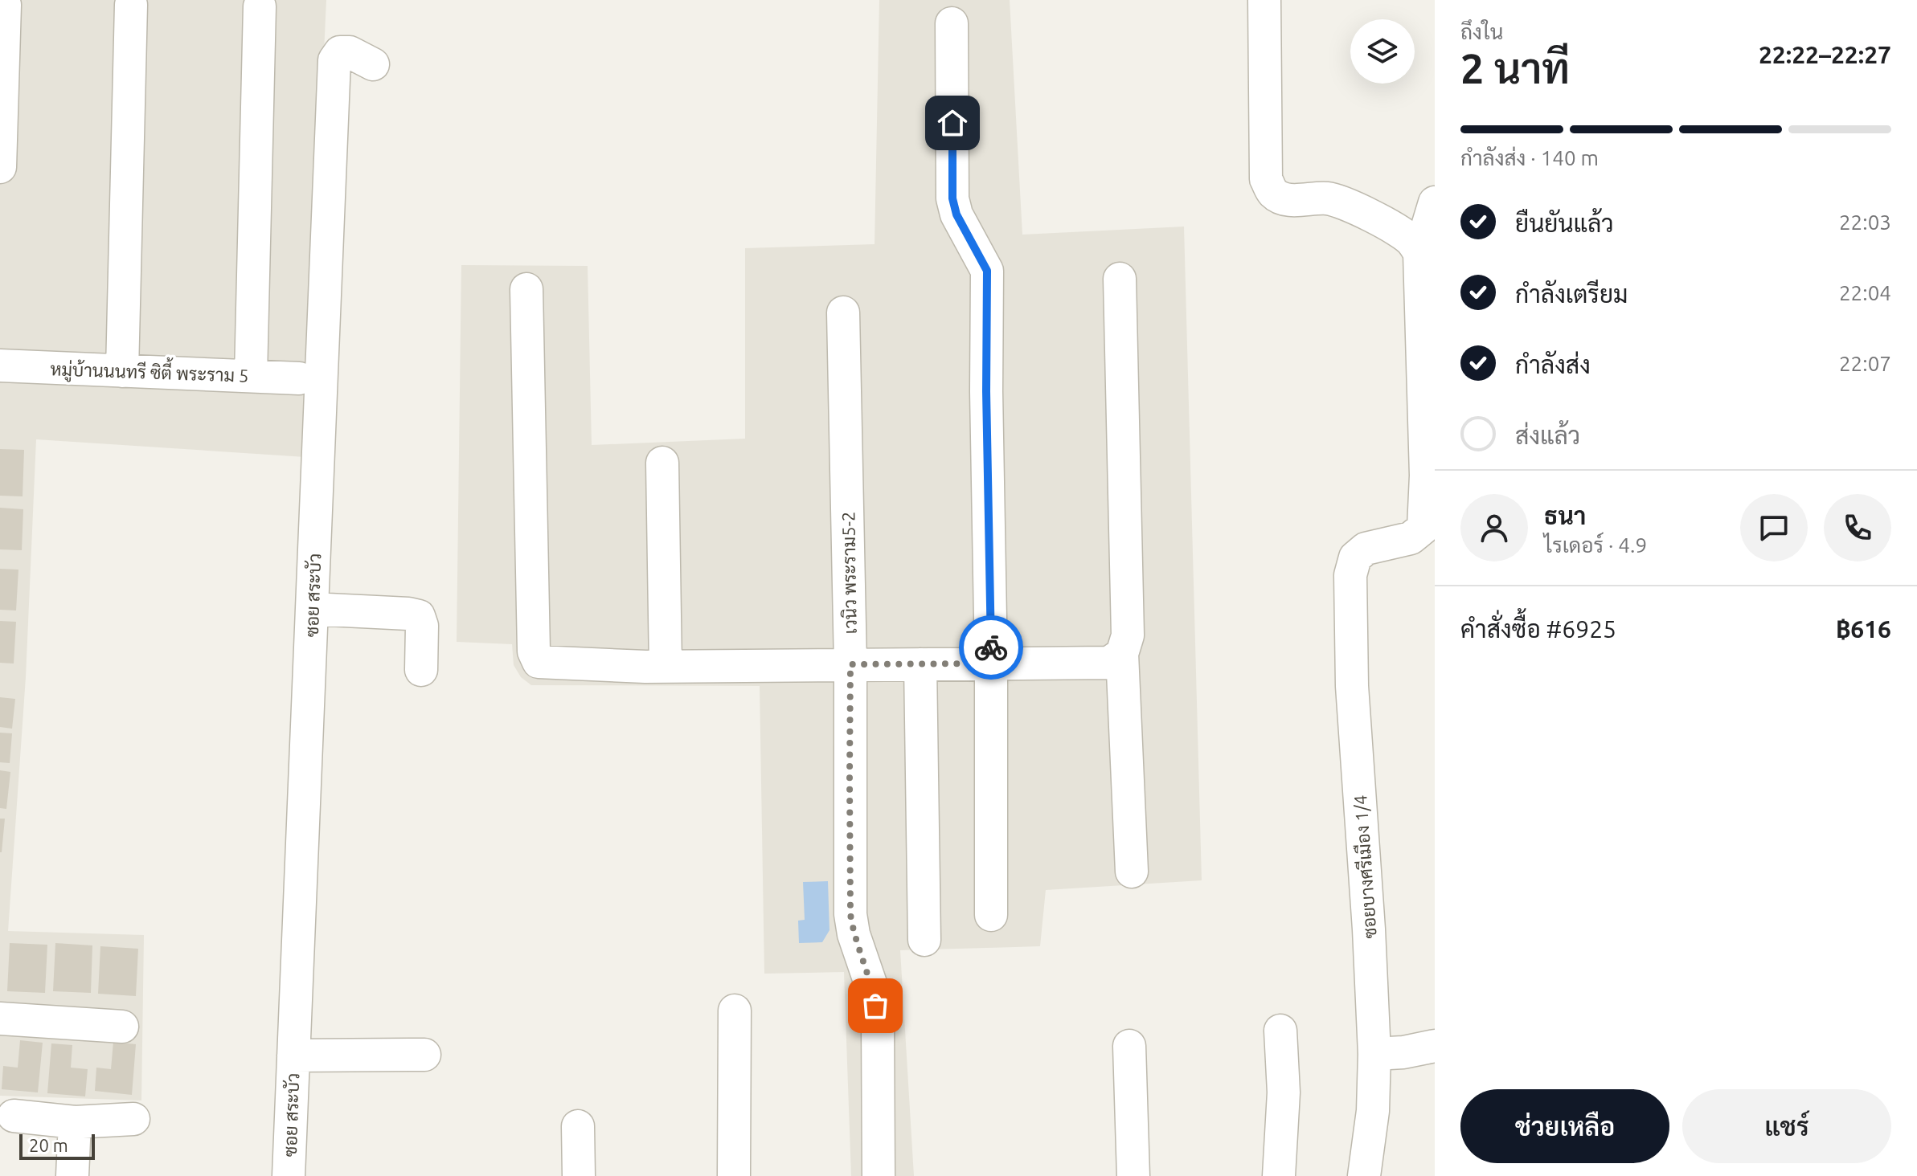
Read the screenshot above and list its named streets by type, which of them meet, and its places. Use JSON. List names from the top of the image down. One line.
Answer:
{"streets":{"street":["หมู่บ้านนนทรี ซิตี้ พระราม 5","เวนิว พระราม5-2","ซอย สระบัว","ซอยบางศรีเมือง 1/4"]},"scale_bar":"20 m","page":{"heading":["2 นาที","ถึงใน","22:22–22:27"],"panel":["ธนา","ไรเดอร์ · 4.9","คำสั่งซื้อ #6925","฿616"],"bar":"กำลังส่ง · 140 m","list":[["ยืนยันแล้ว","22:03"],["กำลังเตรียม","22:04"],["กำลังส่ง","22:07"],"ส่งแล้ว"],"buttons":["ช่วยเหลือ","แชร์"],"scale":"20 m"}}
